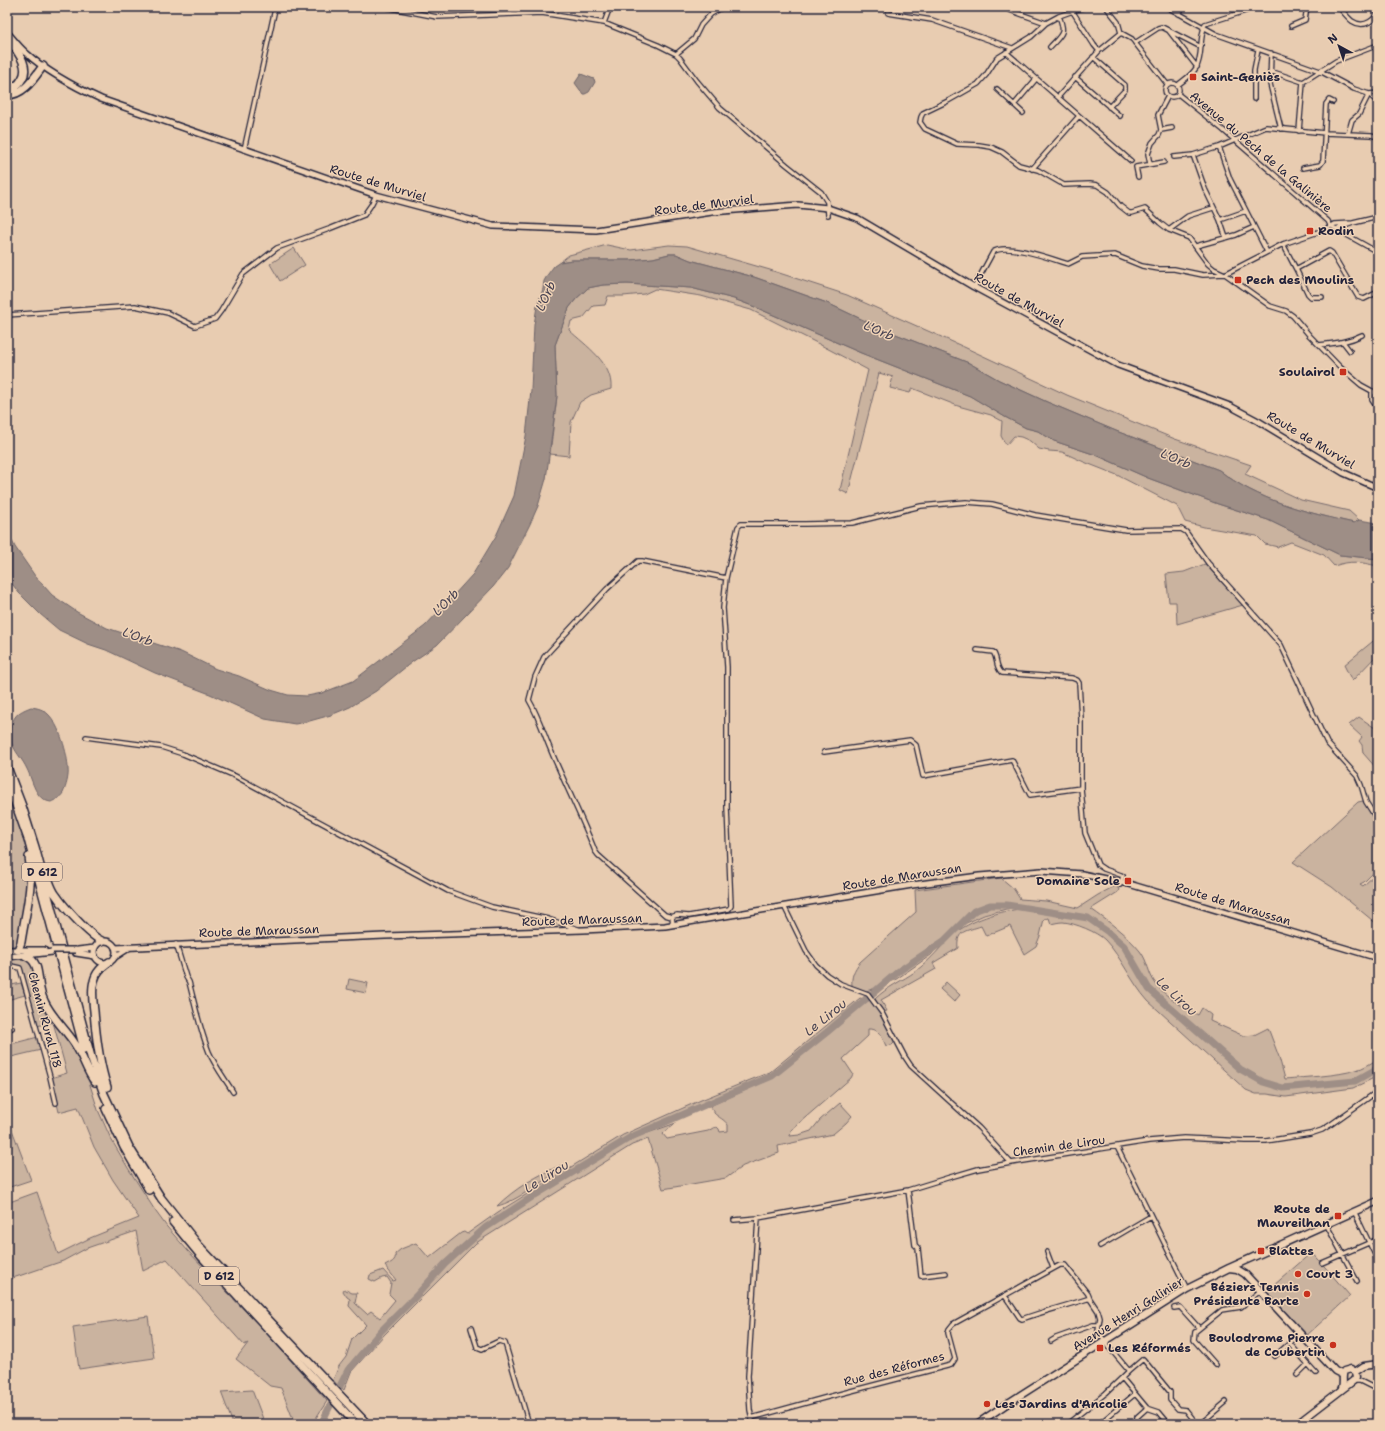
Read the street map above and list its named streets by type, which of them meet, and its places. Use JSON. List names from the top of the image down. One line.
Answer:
{"streets":{"highway":["D 612"],"main road":["Route de Murviel","Route de Maraussan","Avenue Henri Galinier"],"street":["Avenue du Pech de la Galinière","Chemin Rural 118","Chemin de Lirou","Rue des Réformes"]},"water":["L'Orb","Le Lirou"],"places":{"transit":["Saint-Geniès","Rodin","Pech des Moulins","Soulairol","Domaine Sole","Route de Maureilhan","Blattes","Les Réformés"],"other":["Court 3","Béziers Tennis Présidente Barte","Boulodrome Pierre de Coubertin","Les Jardins d'Ancolie"]},"north":"top left"}
